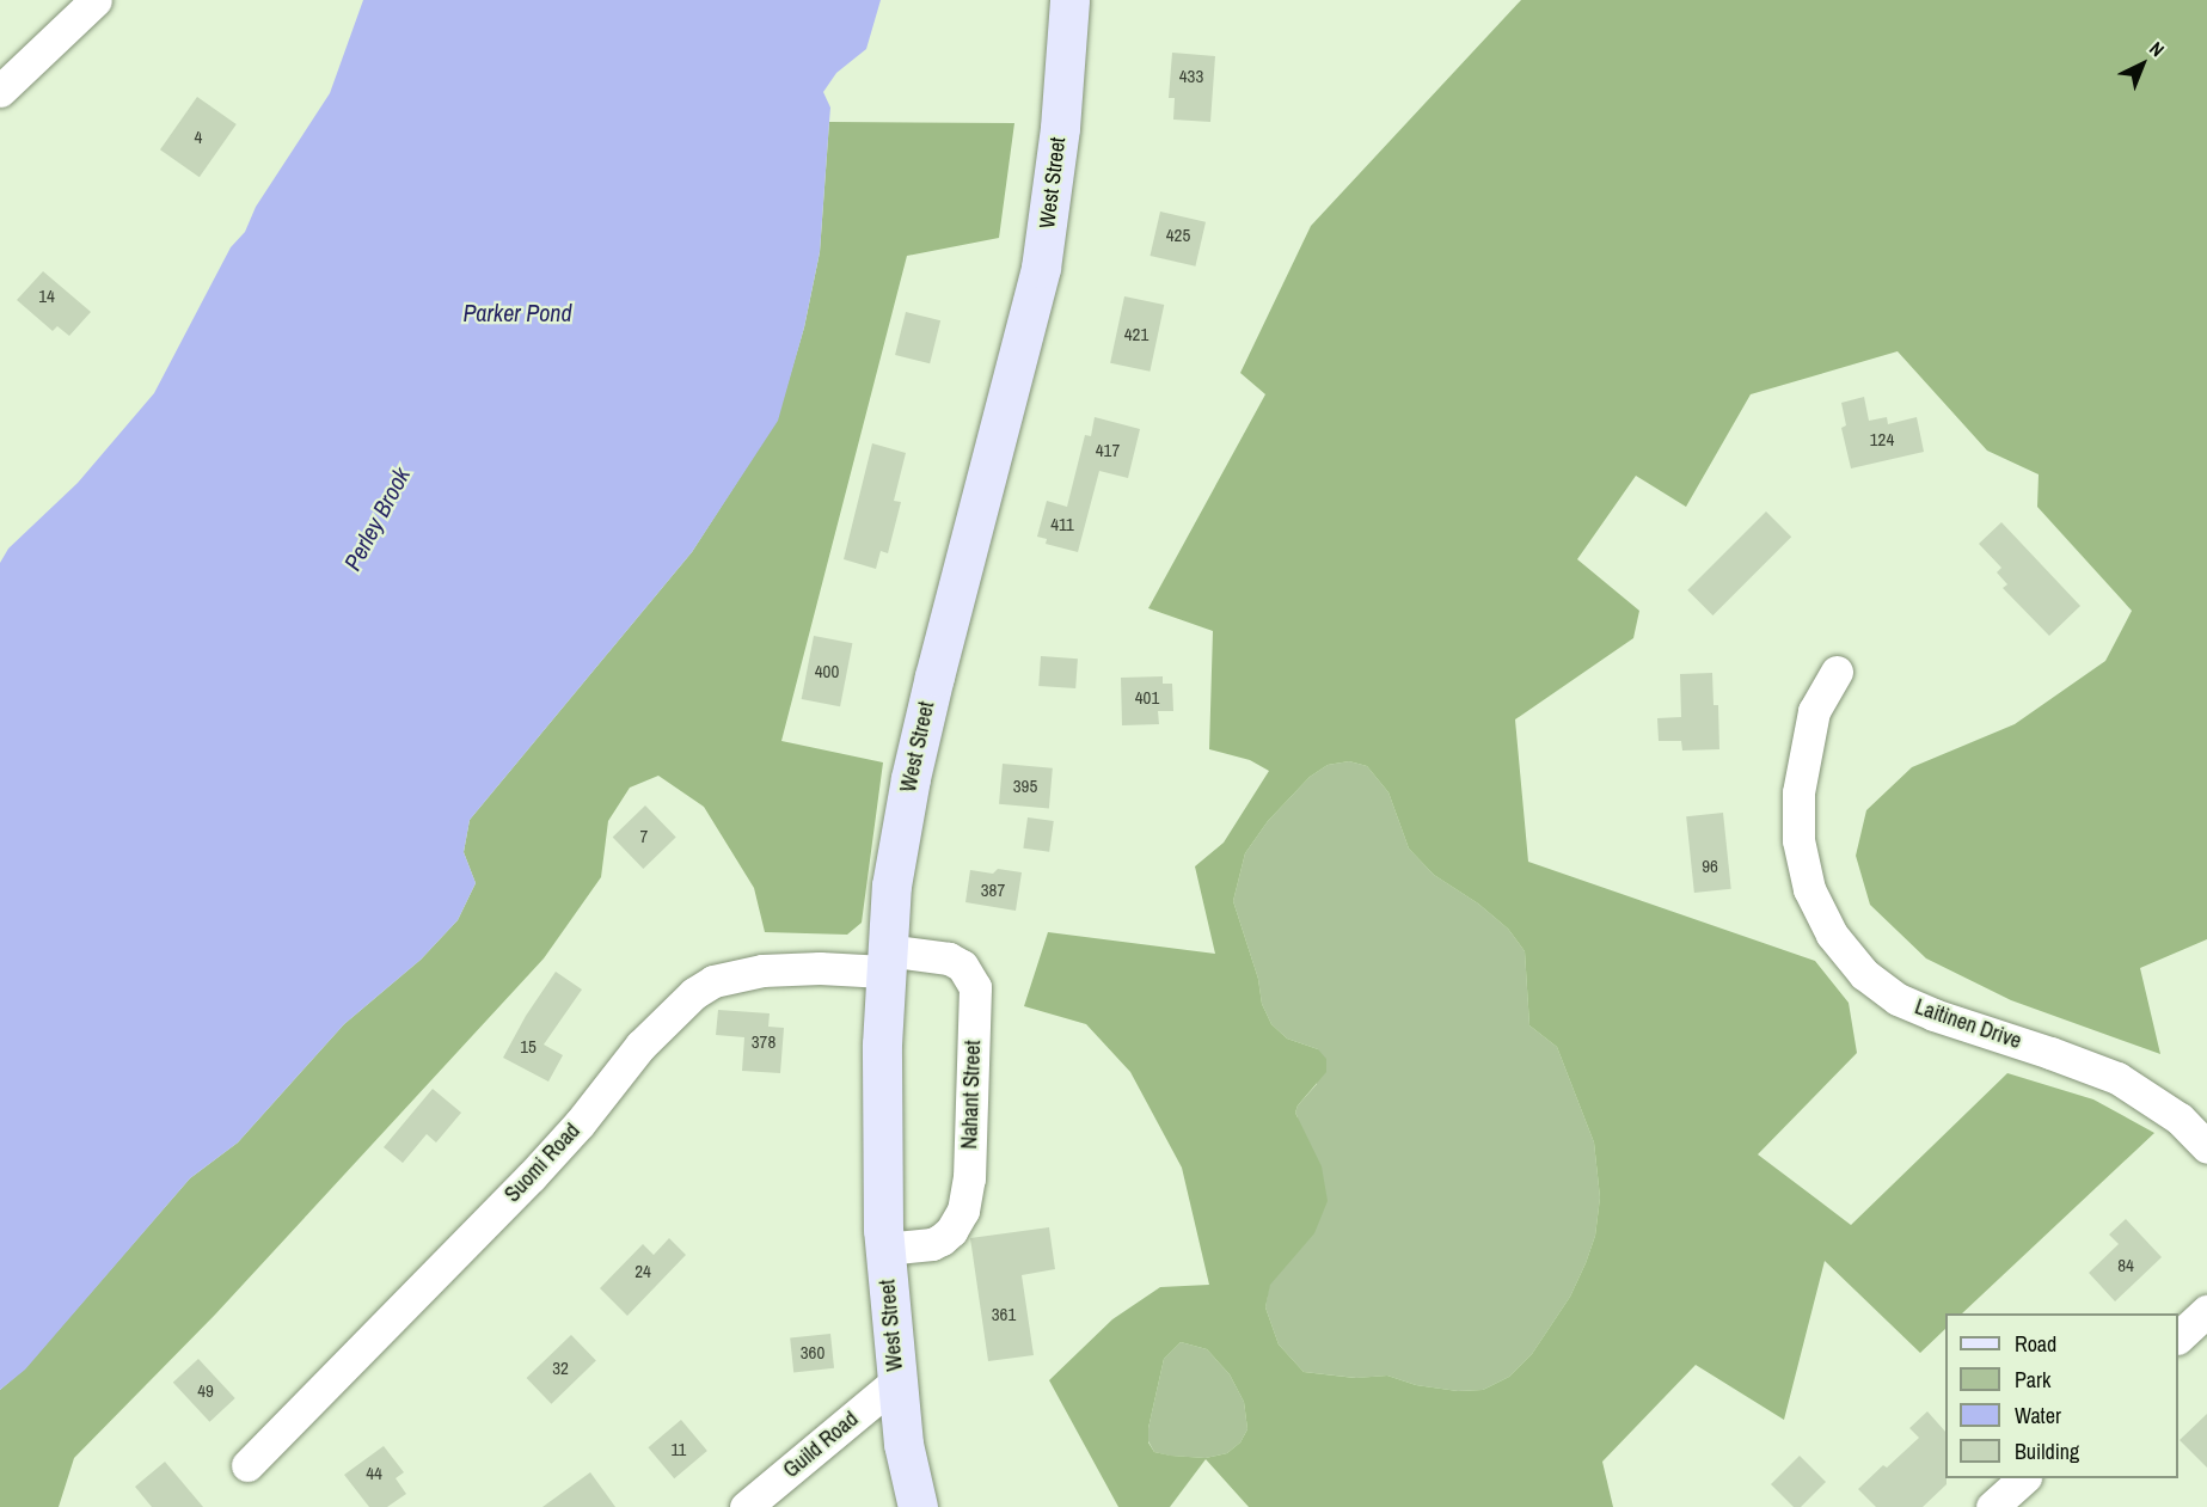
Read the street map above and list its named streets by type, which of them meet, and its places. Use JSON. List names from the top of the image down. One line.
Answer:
{"streets":{"main road":["West Street"],"street":["Laitinen Drive","Nahant Street","Suomi Road","Guild Road"]},"crossings":[["West Street","Nahant Street"],["West Street","Suomi Road"],["West Street","Guild Road"],["Nahant Street","Suomi Road"]],"water":["Parker Pond","Perley Brook"],"house_numbers":["433","4","425","14","421","124","417","411","400","401","395","7","96","387","378","15","84","24","361","360","32","49","11","44"],"legend":["Road","Park","Water","Building"],"north":"top right"}
